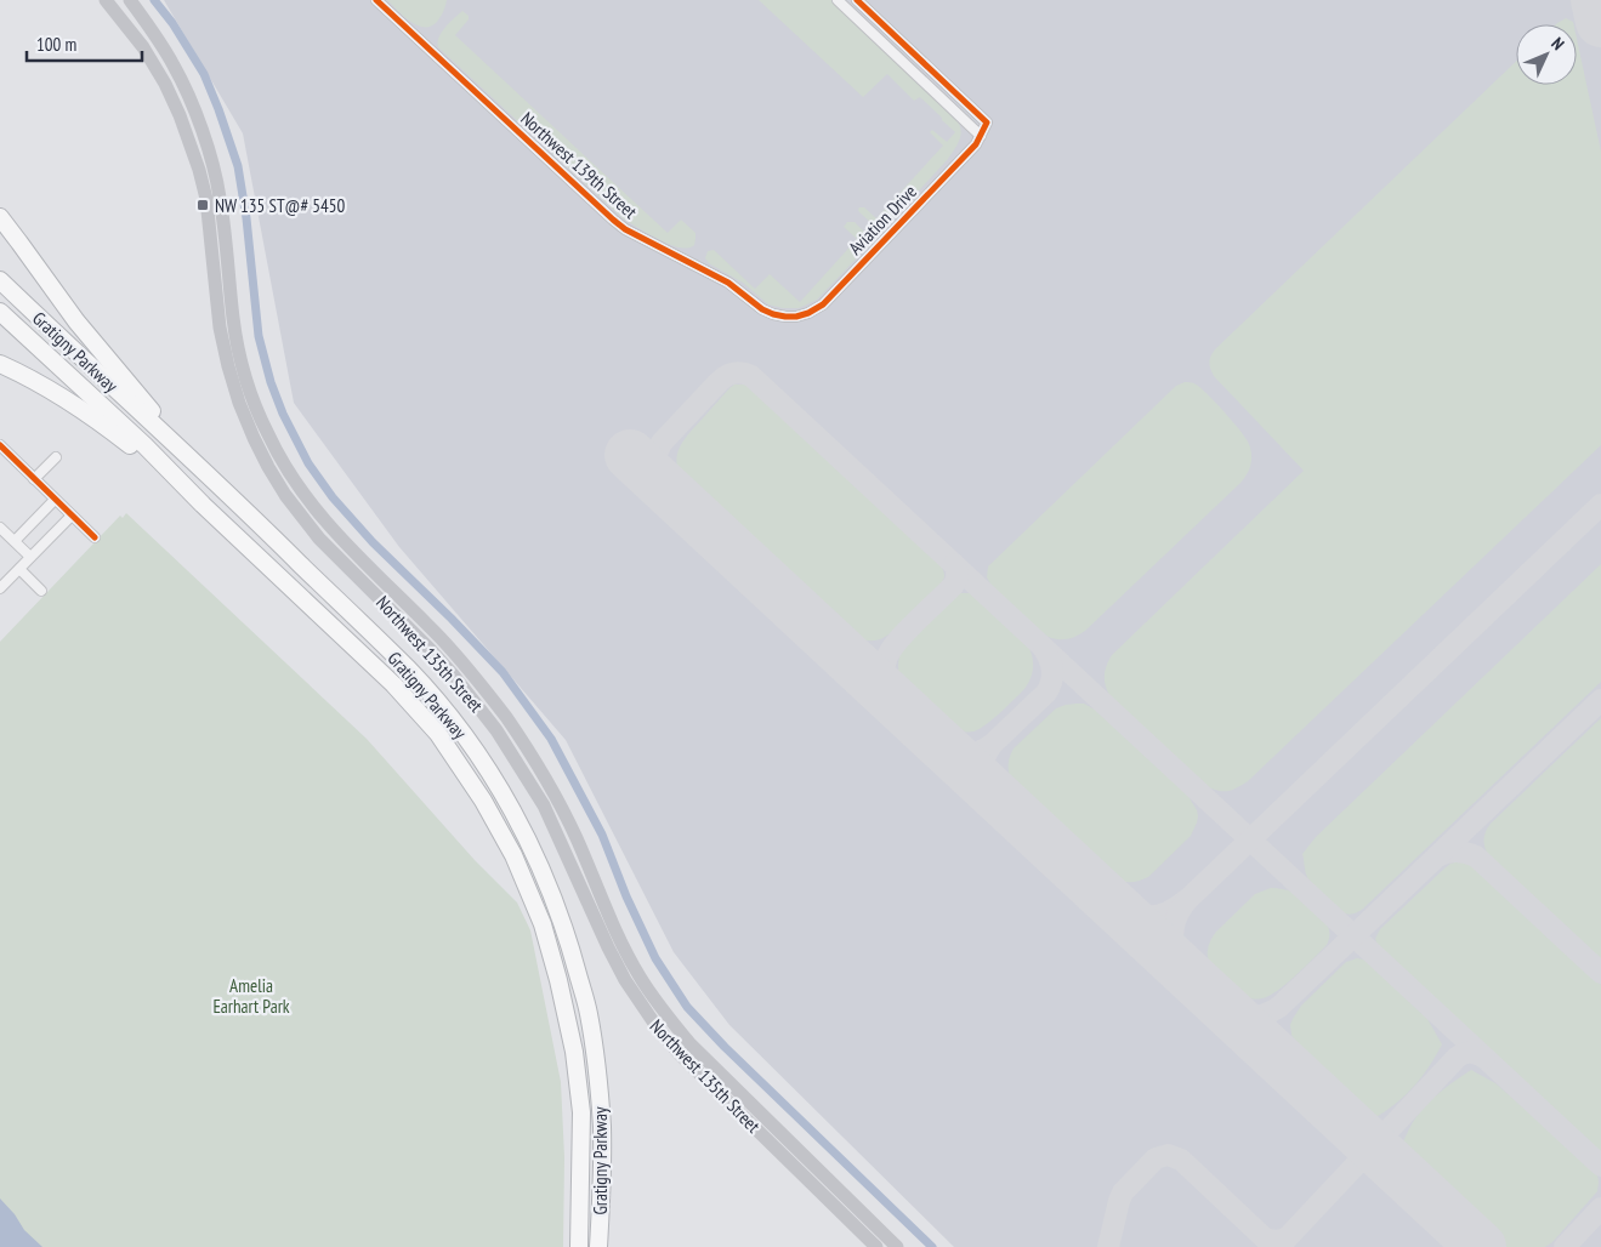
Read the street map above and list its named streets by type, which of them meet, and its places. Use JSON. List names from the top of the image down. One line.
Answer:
{"streets":{"highway":["Gratigny Parkway"],"main road":["Northwest 135th Street"],"street":["Northwest 139th Street","Aviation Drive"]},"crossings":[["Northwest 139th Street","Aviation Drive"]],"parks":["Amelia Earhart Park"],"places":{"transit":["NW 135 ST@# 5450"]},"scale_bar":"100 m","north":"top right"}
